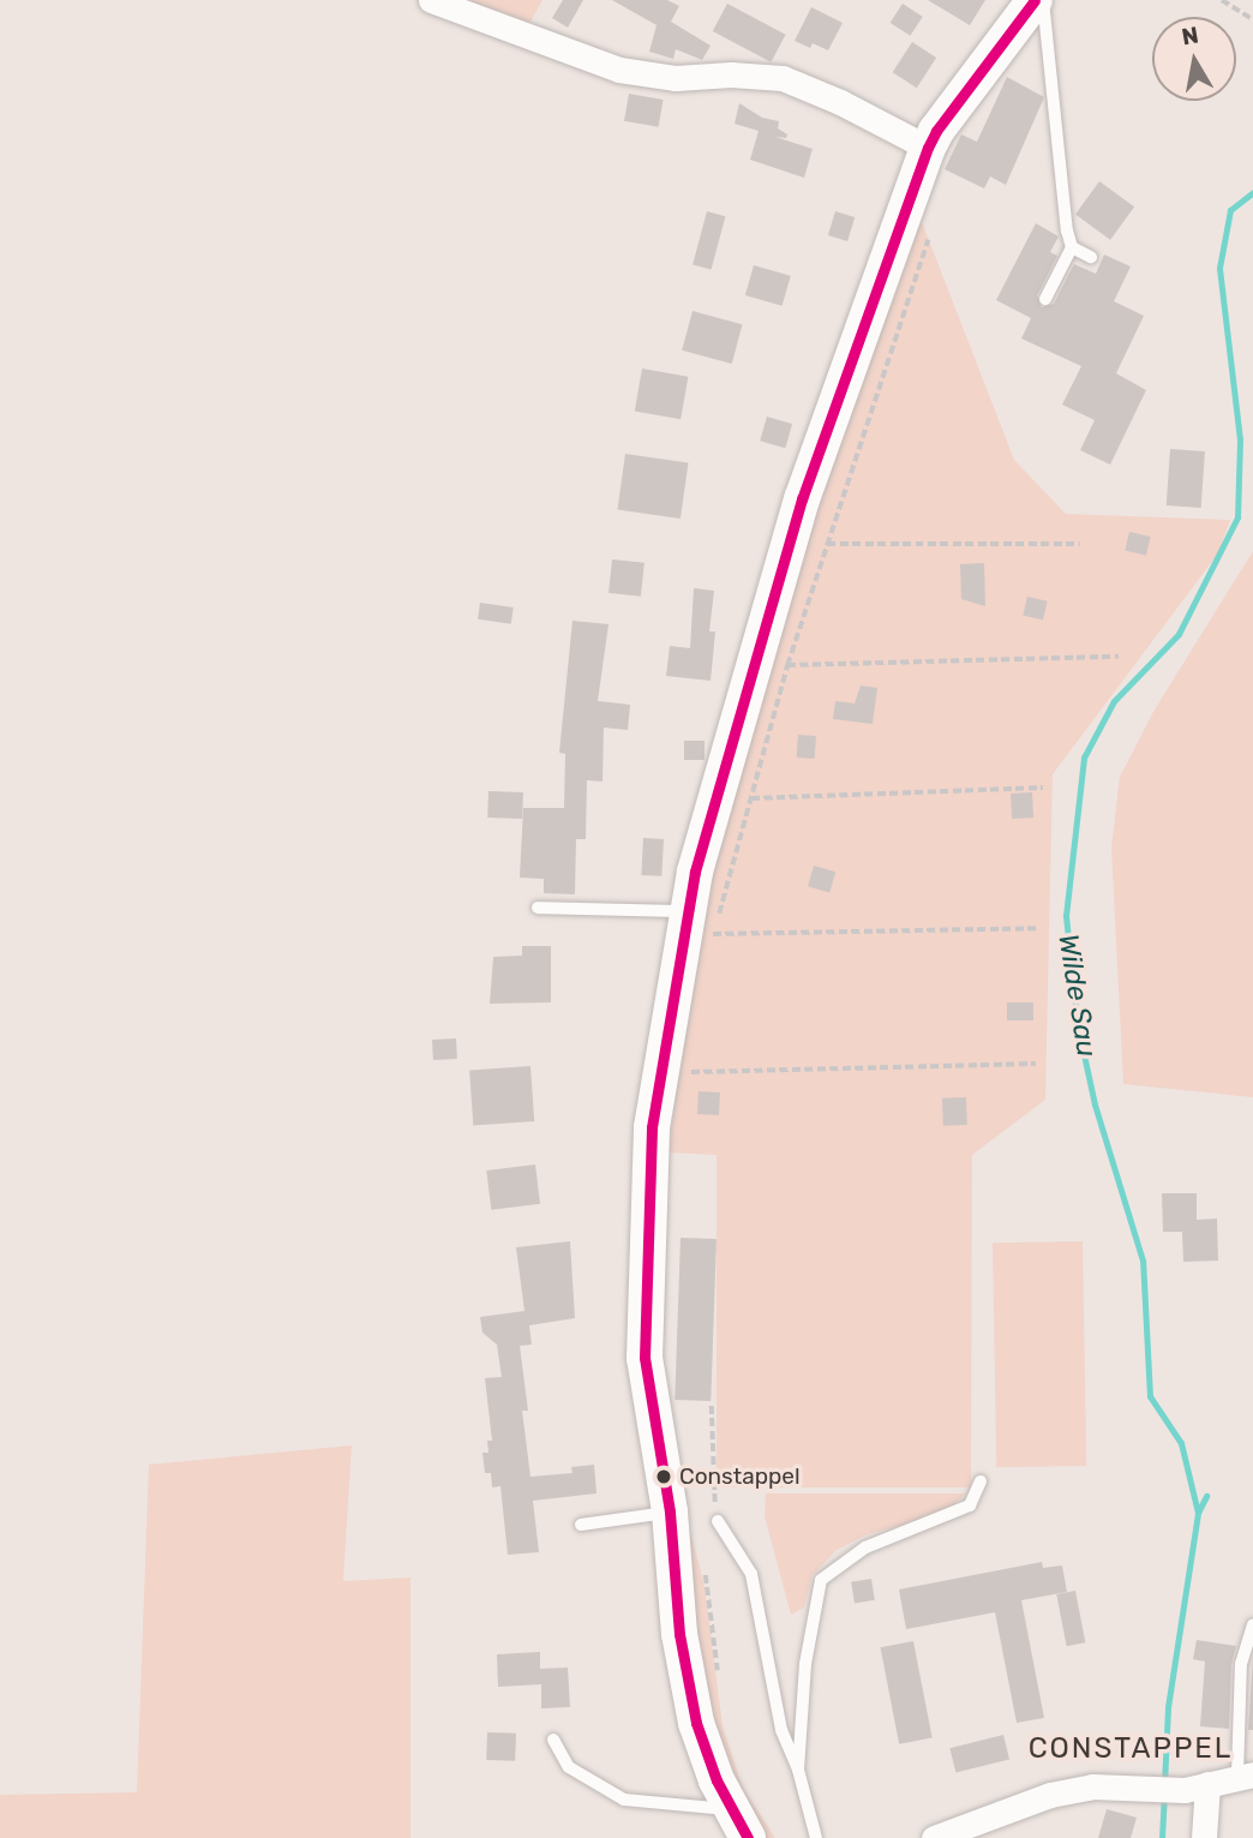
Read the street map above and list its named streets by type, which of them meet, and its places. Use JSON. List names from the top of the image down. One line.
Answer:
{"districts":["CONSTAPPEL"],"water":["Wilde Sau"],"places":["Constappel"],"north":"top"}
